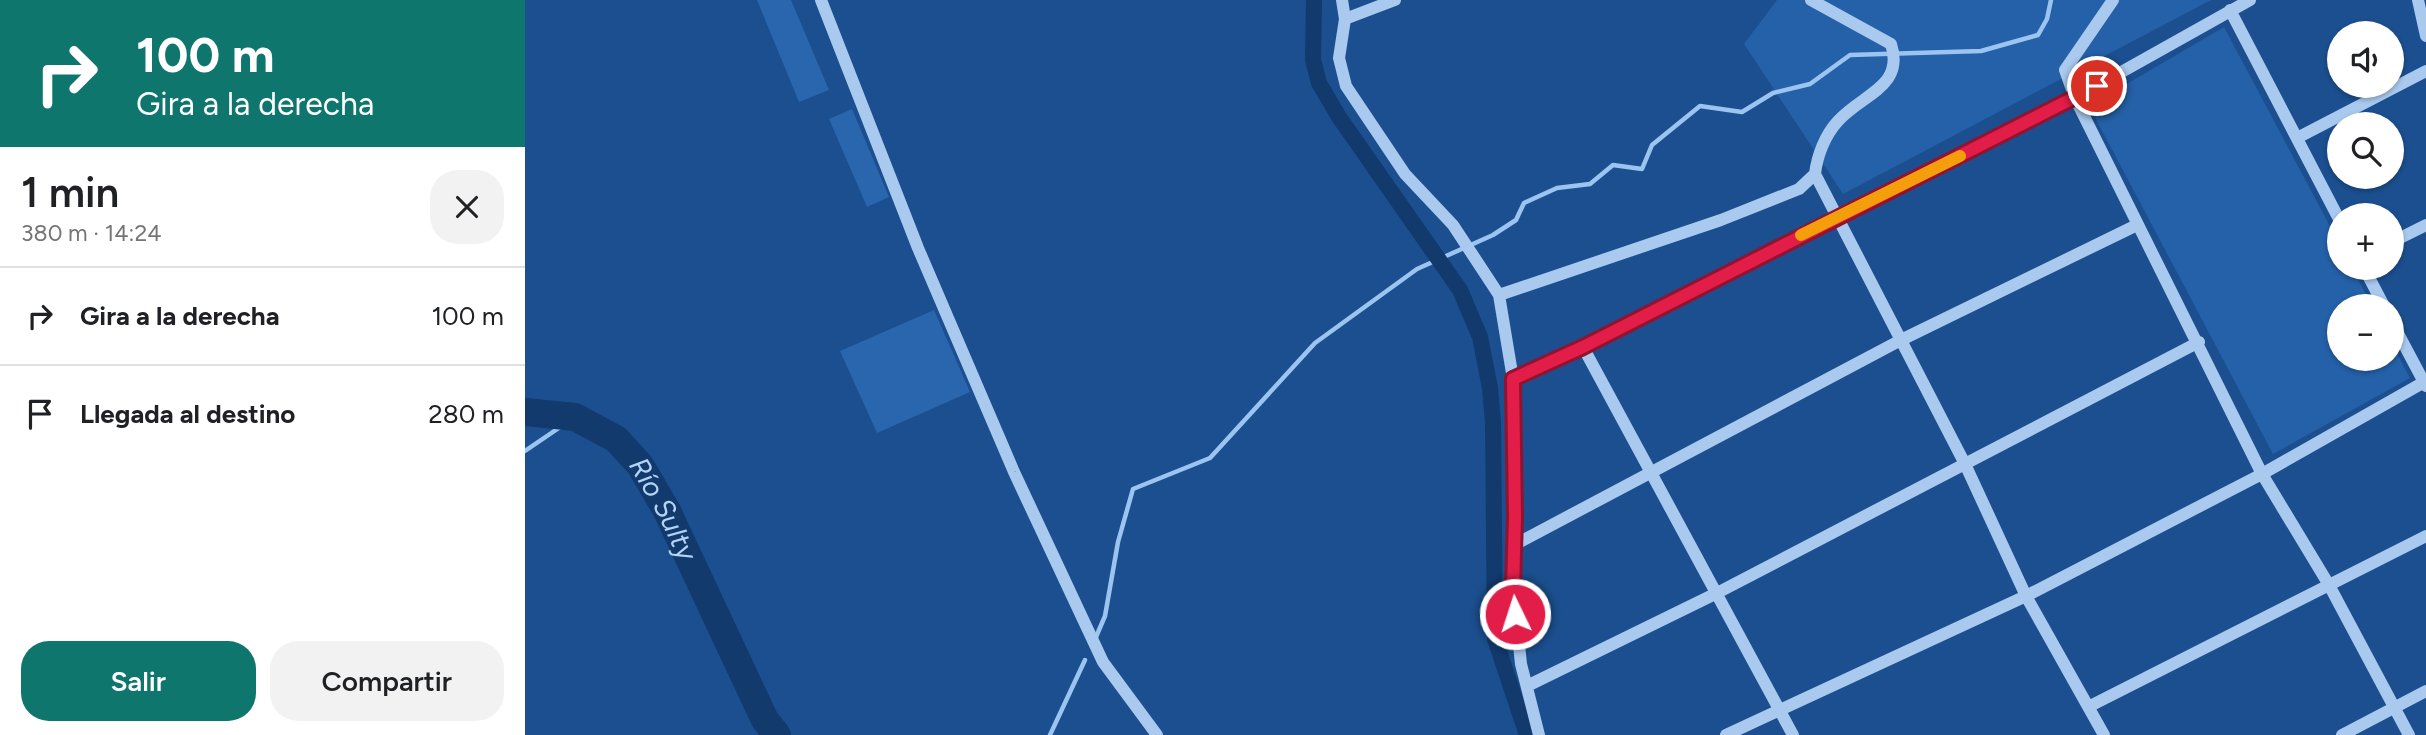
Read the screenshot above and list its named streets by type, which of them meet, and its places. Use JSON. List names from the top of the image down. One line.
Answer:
{"water":["Río Sulty"],"page":{"turn":["100 m","Gira a la derecha"],"map_buttons":["+","−"],"heading":["1 min","380 m · 14:24"],"list":[{"name":"Gira a la derecha","value":"100 m"},{"name":"Llegada al destino","value":"280 m"}],"buttons":["Salir","Compartir"]}}
